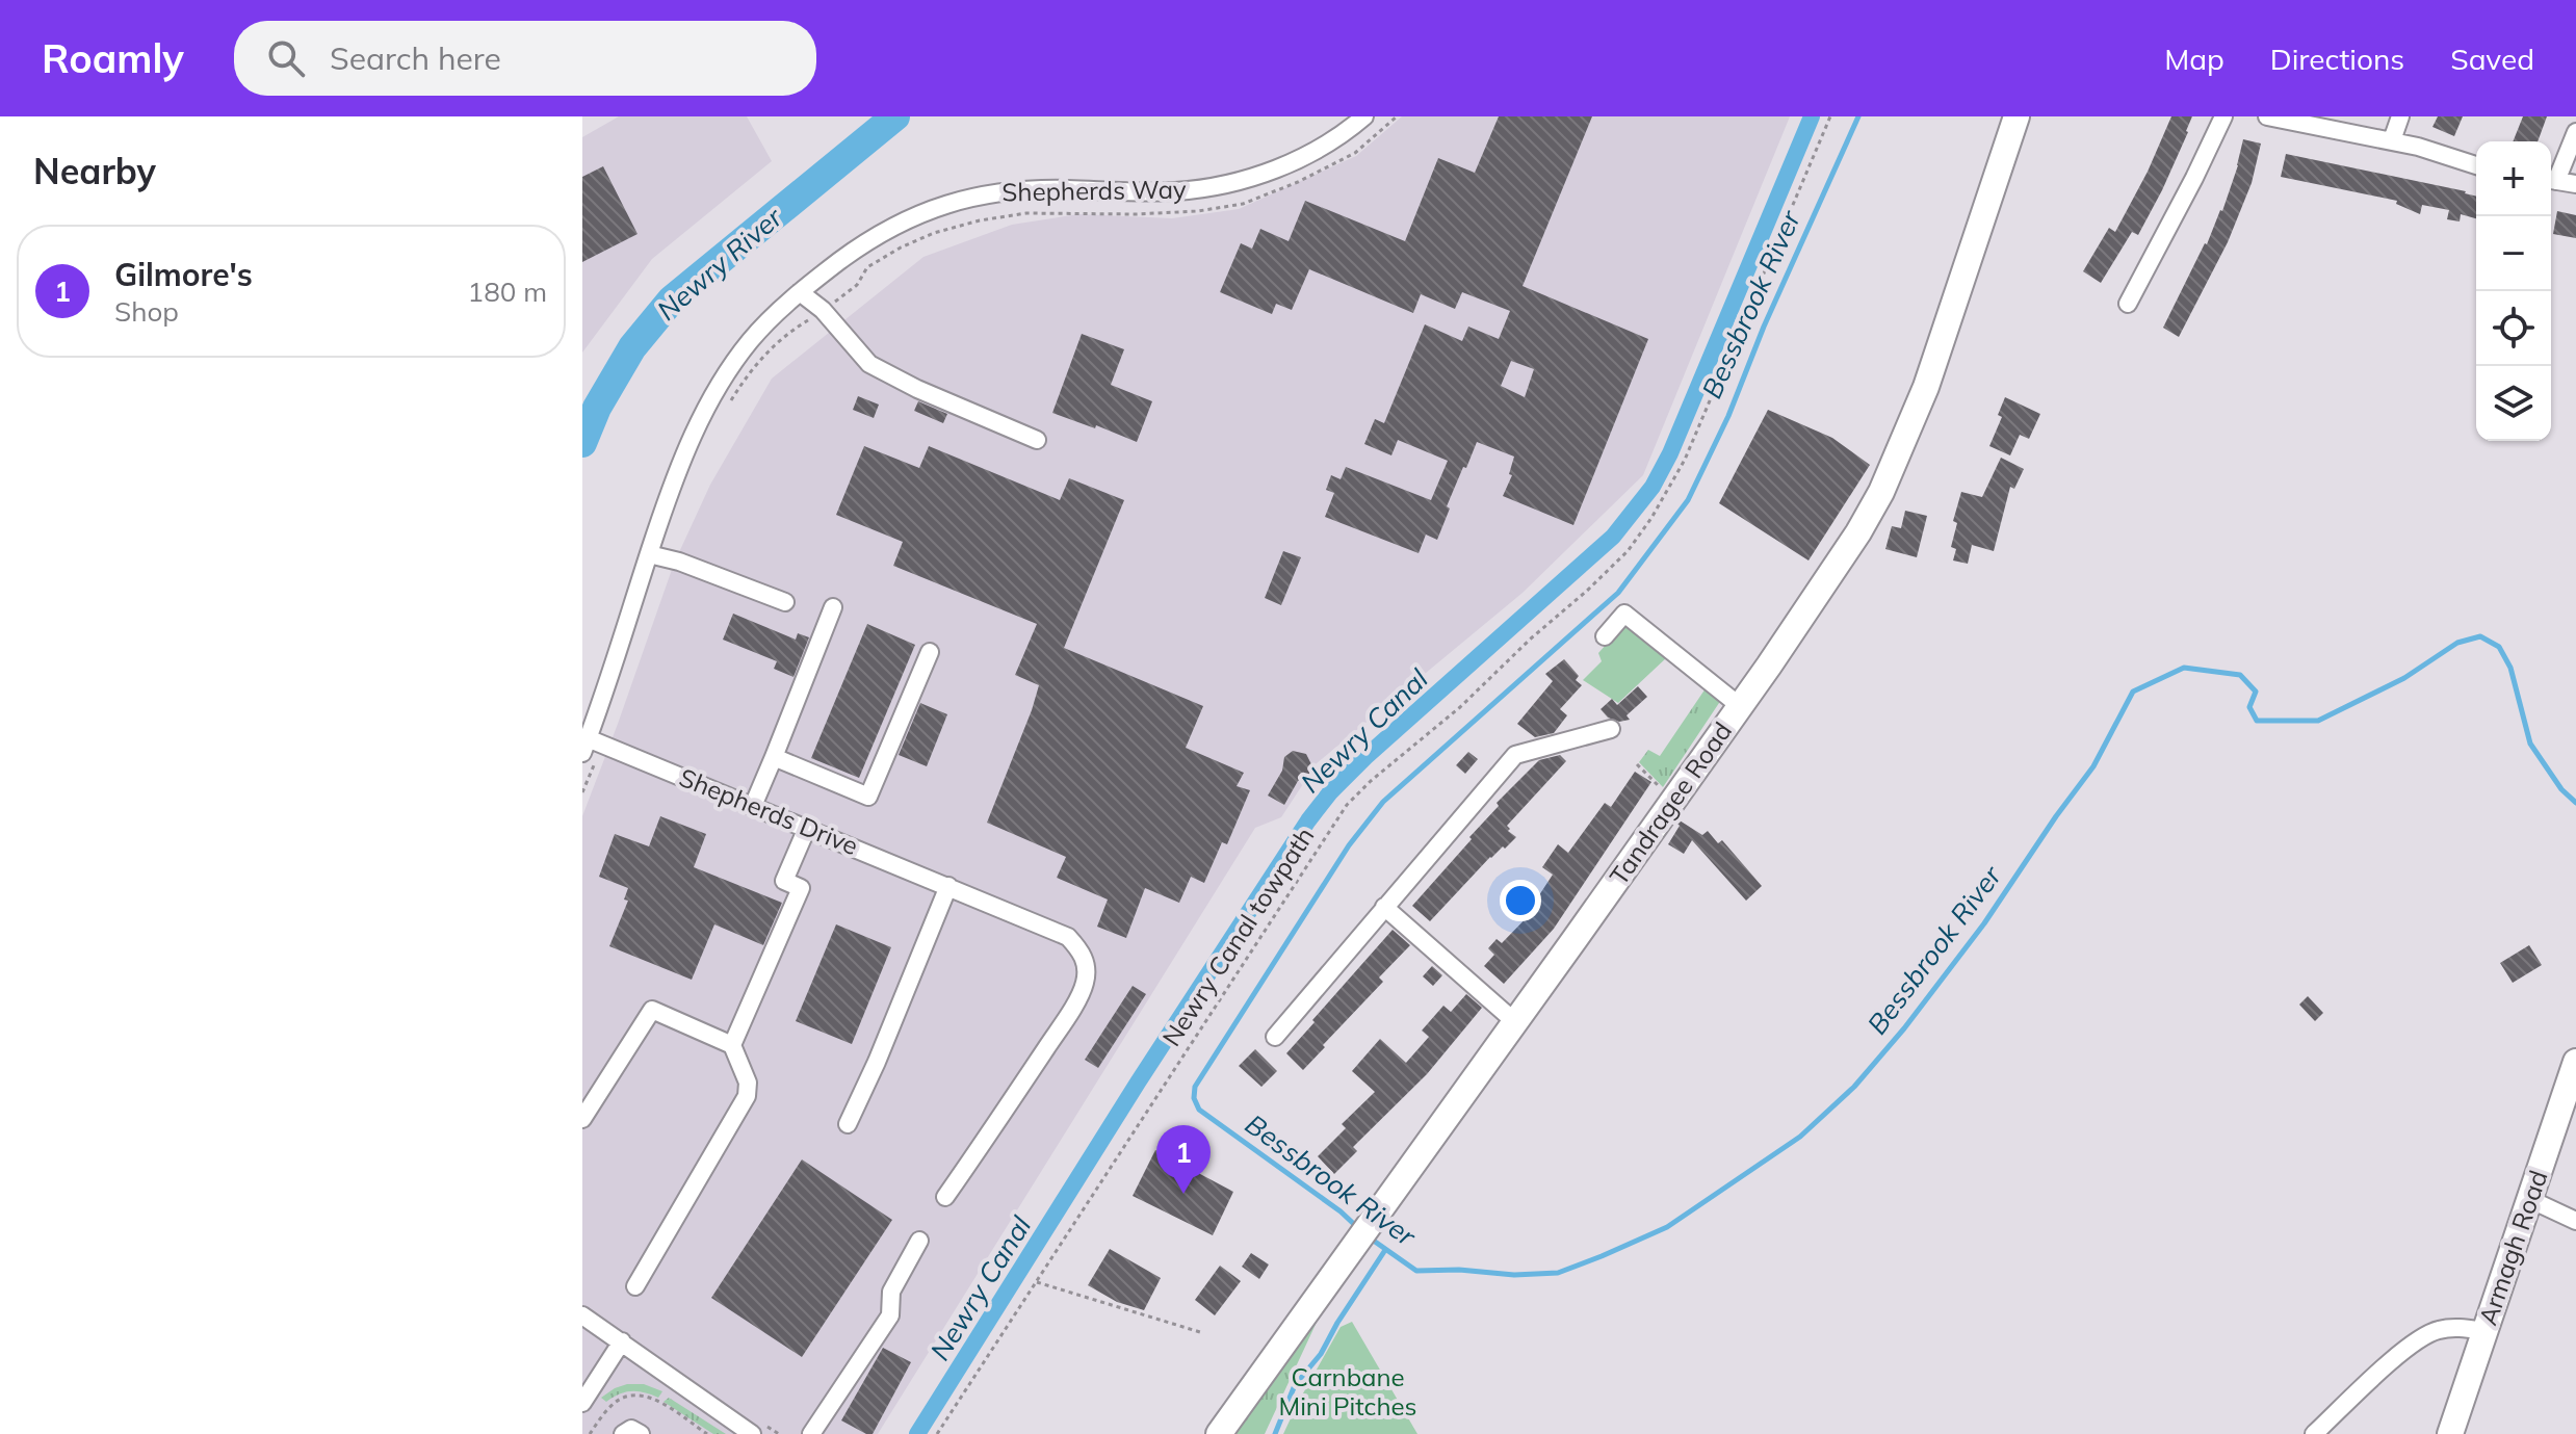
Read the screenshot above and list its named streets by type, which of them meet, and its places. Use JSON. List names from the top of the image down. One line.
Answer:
{"streets":{"highway":["Tandragee Road","Armagh Road"],"street":["Shepherds Way","Shepherds Drive"],"path":["Newry Canal towpath"]},"crossings":[["Shepherds Way","Shepherds Drive"]],"water":["Newry River","Bessbrook River","Newry Canal"],"parks":["Carnbane Mini Pitches"],"page":{"header":"Roamly","search":"Search here","nav":["Map","Directions","Saved"],"heading":"Nearby","map_buttons":["+","−"],"list":[{"mark":"1","name":"Gilmore's","note":"Shop","value":"180 m"}],"pins":"1"}}
